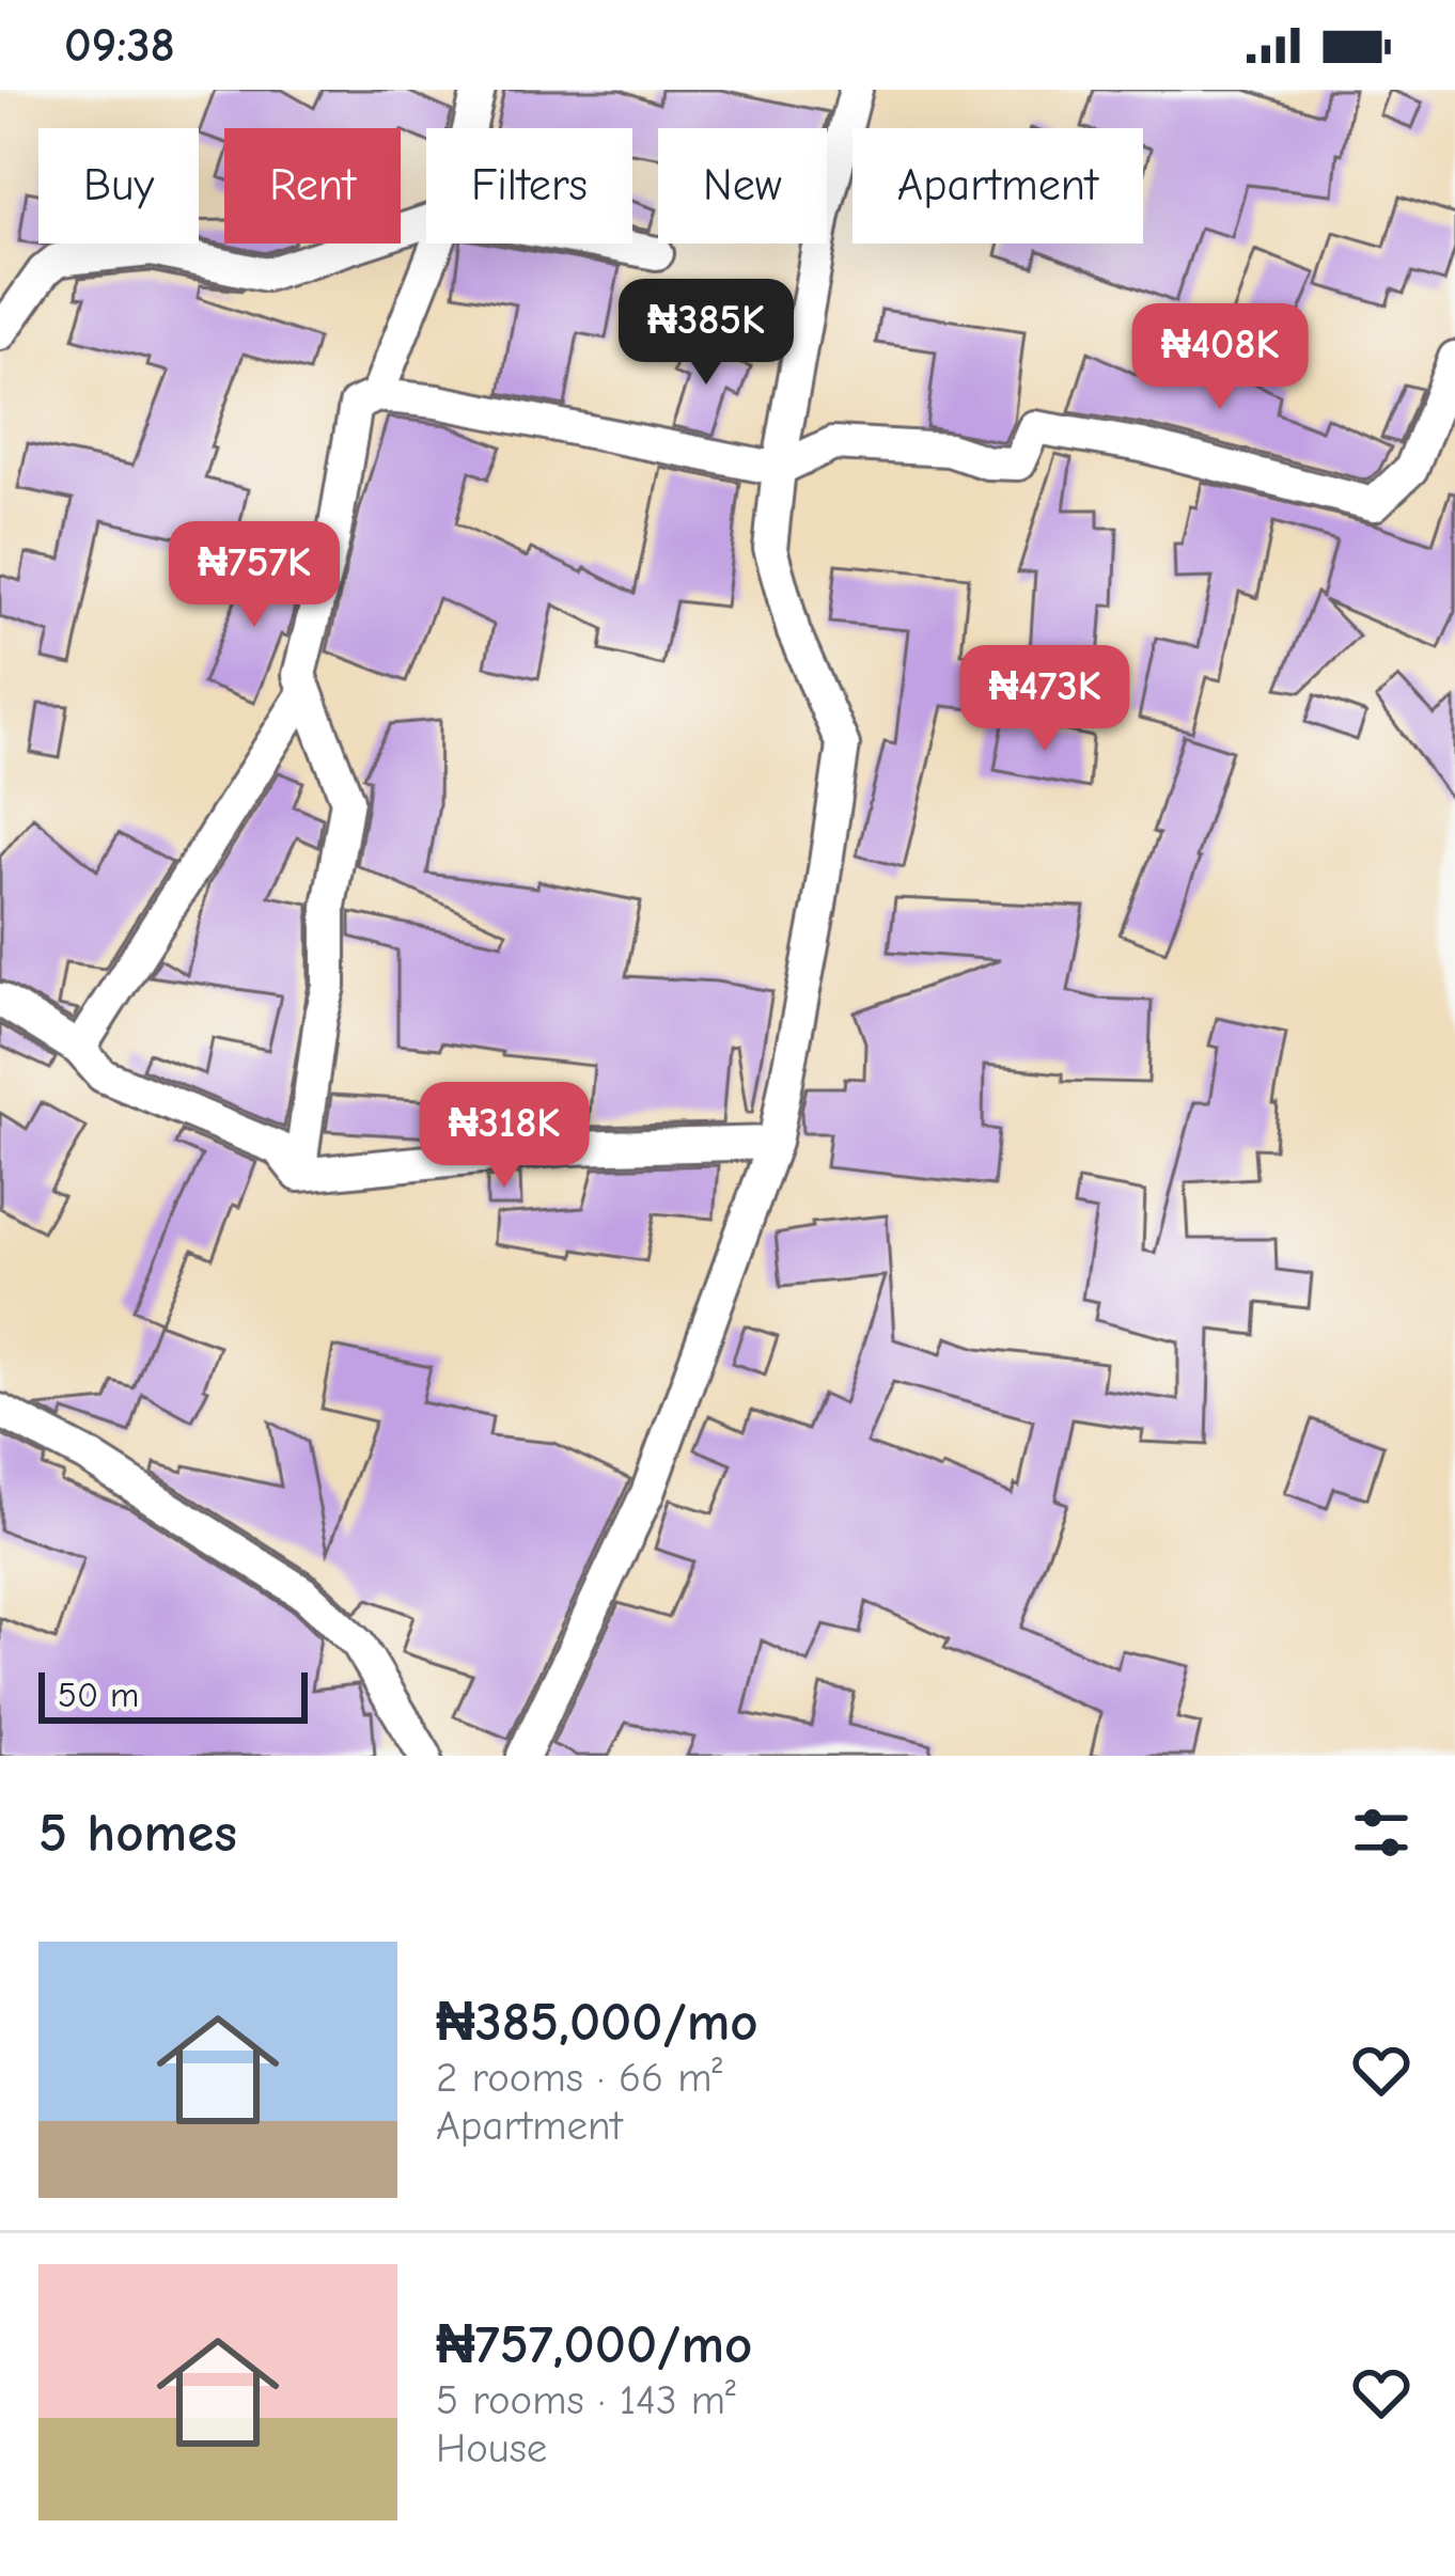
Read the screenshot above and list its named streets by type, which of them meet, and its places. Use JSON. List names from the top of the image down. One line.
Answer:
{"scale_bar":"50 m","page":{"status":"09:38","chip":["Buy","Rent","Filters","New","Apartment"],"price":["₦385K","₦408K","₦757K","₦473K","₦318K"],"scale":"50 m","heading":"5 homes","list":[{"name":"₦385,000/mo","note":"2 rooms · 66 m² · Apartment"},{"name":"₦757,000/mo","note":"5 rooms · 143 m² · House"}]}}
